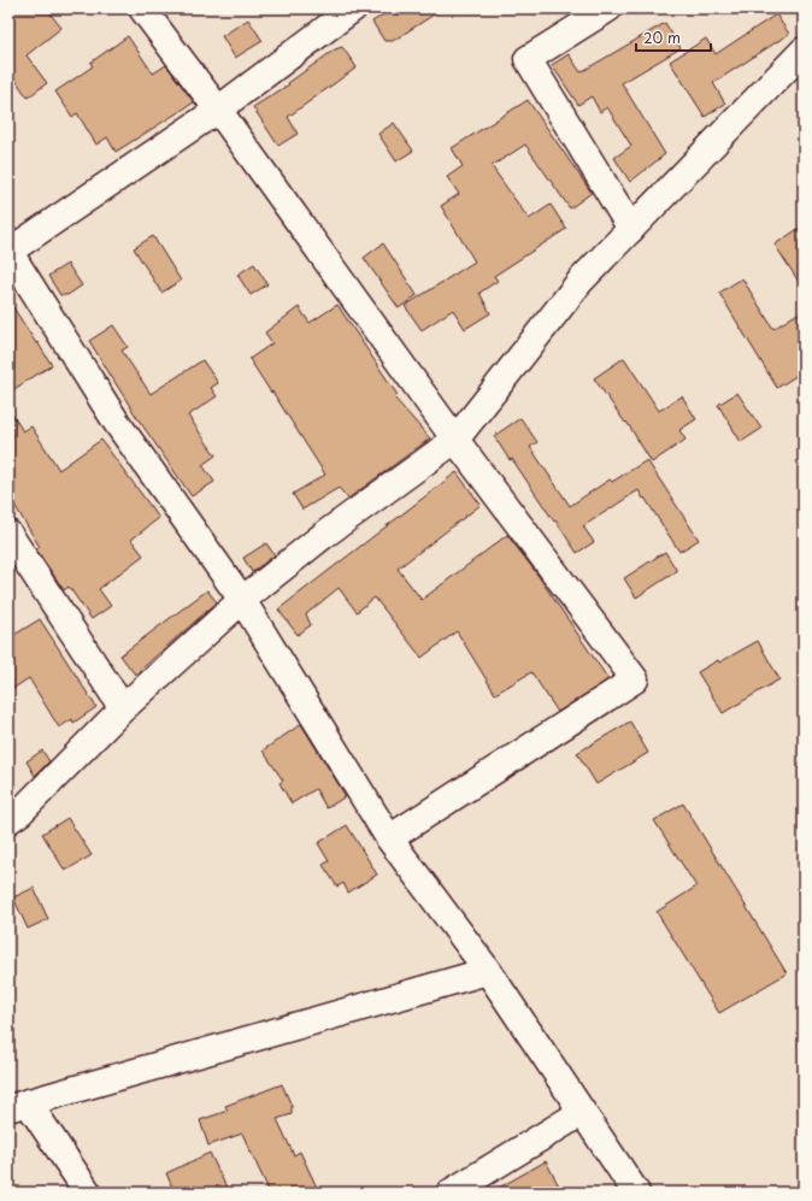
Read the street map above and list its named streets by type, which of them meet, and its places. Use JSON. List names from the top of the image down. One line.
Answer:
{"scale_bar":"20 m"}
